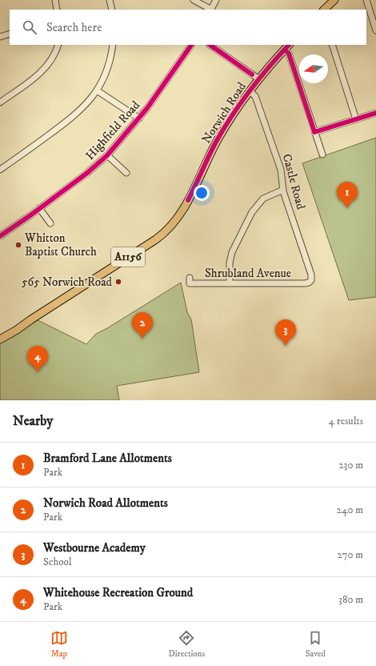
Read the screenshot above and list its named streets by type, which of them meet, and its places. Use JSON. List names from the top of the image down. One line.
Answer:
{"streets":{"main road":["Norwich Road","A1156"],"street":["Highfield Road","Castle Road","Shrubland Avenue"]},"crossings":[["Norwich Road","Castle Road"],["Castle Road","Shrubland Avenue"]],"places":["Whitton Baptist Church","565 Norwich Road"],"north":"left","page":{"search":"Search here","pins":["1","2","3","4"],"heading":["Nearby","4 results"],"list":[{"mark":"1","name":"Bramford Lane Allotments","note":"Park","value":"230 m"},{"mark":"2","name":"Norwich Road Allotments","note":"Park","value":"240 m"},{"mark":"3","name":"Westbourne Academy","note":"School","value":"270 m"},{"mark":"4","name":"Whitehouse Recreation Ground","note":"Park","value":"380 m"}],"nav":["Map","Directions","Saved"]}}
